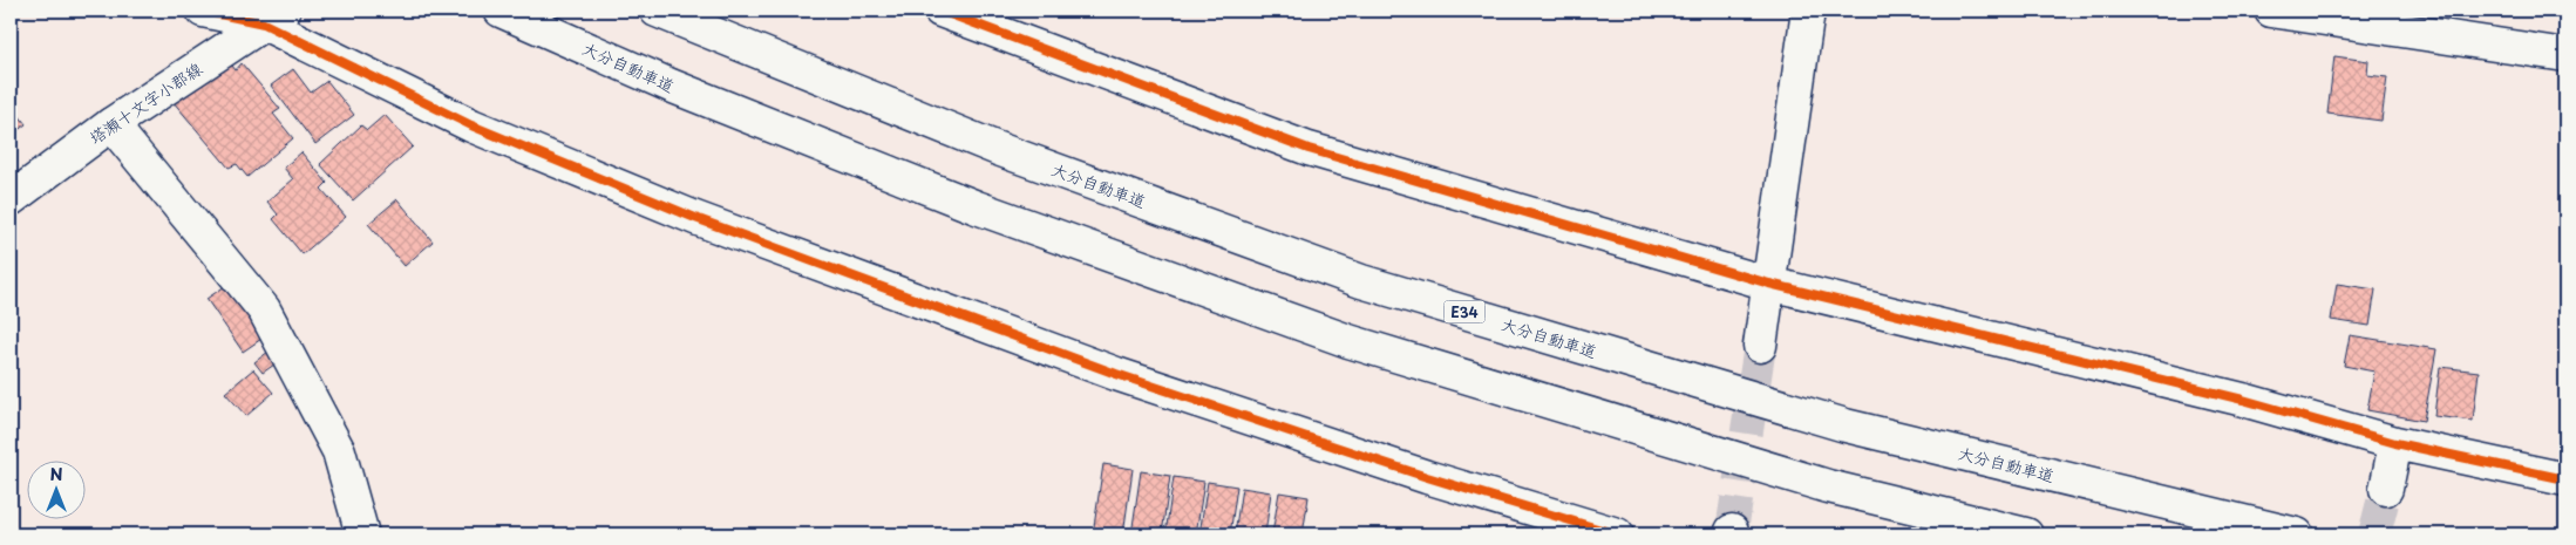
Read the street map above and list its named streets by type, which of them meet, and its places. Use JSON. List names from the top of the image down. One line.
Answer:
{"streets":{"main road":["大分自動車道","塔瀬十文字小郡線","E34"]},"north":"top"}
